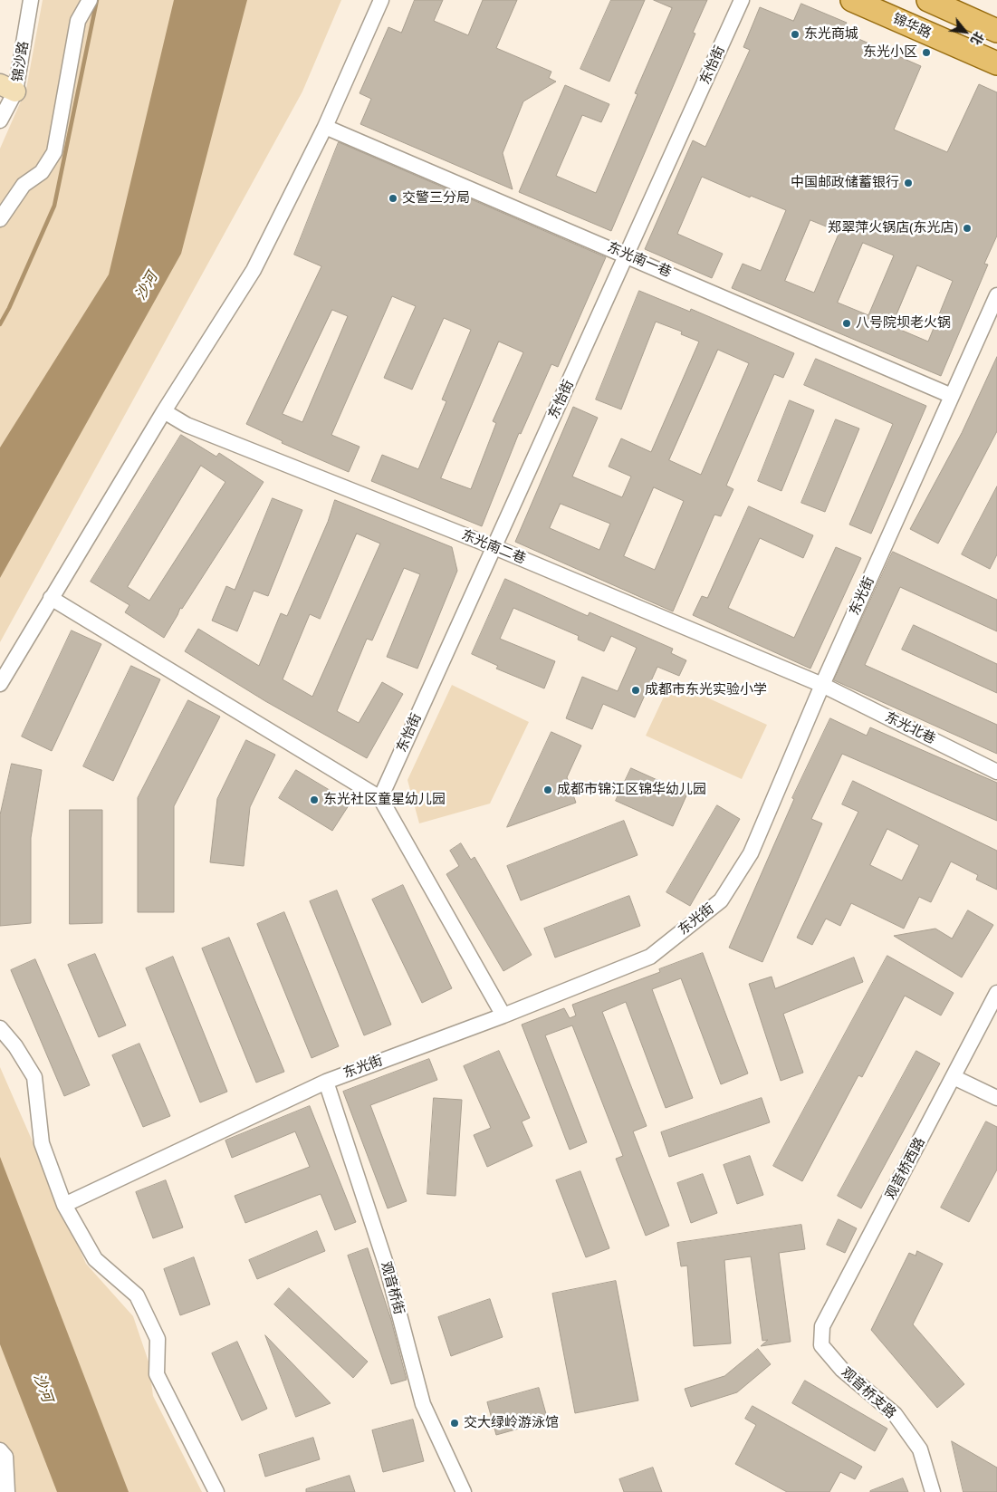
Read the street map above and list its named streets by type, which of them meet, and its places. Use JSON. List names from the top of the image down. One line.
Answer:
{"streets":{"main road":["锦华路"],"street":["锦沙路","东怡街","东光南一巷","东光南二巷","东光街","东光北巷","观音桥西路","观音桥街","观音桥支路"]},"crossings":[["东怡街","东光南一巷"],["东怡街","东光南二巷"],["东光南一巷","东光街"],["东光南二巷","东光街"],["东光南二巷","东光北巷"],["东光街","东光北巷"],["东光街","观音桥街"],["观音桥西路","观音桥支路"]],"water":["沙河"],"places":["东光商城","东光小区","中国邮政储蓄银行","交警三分局","郑翠萍火锅店(东光店)","八号院坝老火锅","成都市东光实验小学","成都市锦江区锦华幼儿园","东光社区童星幼儿园","交大绿岭游泳馆"],"north":"bottom right"}
